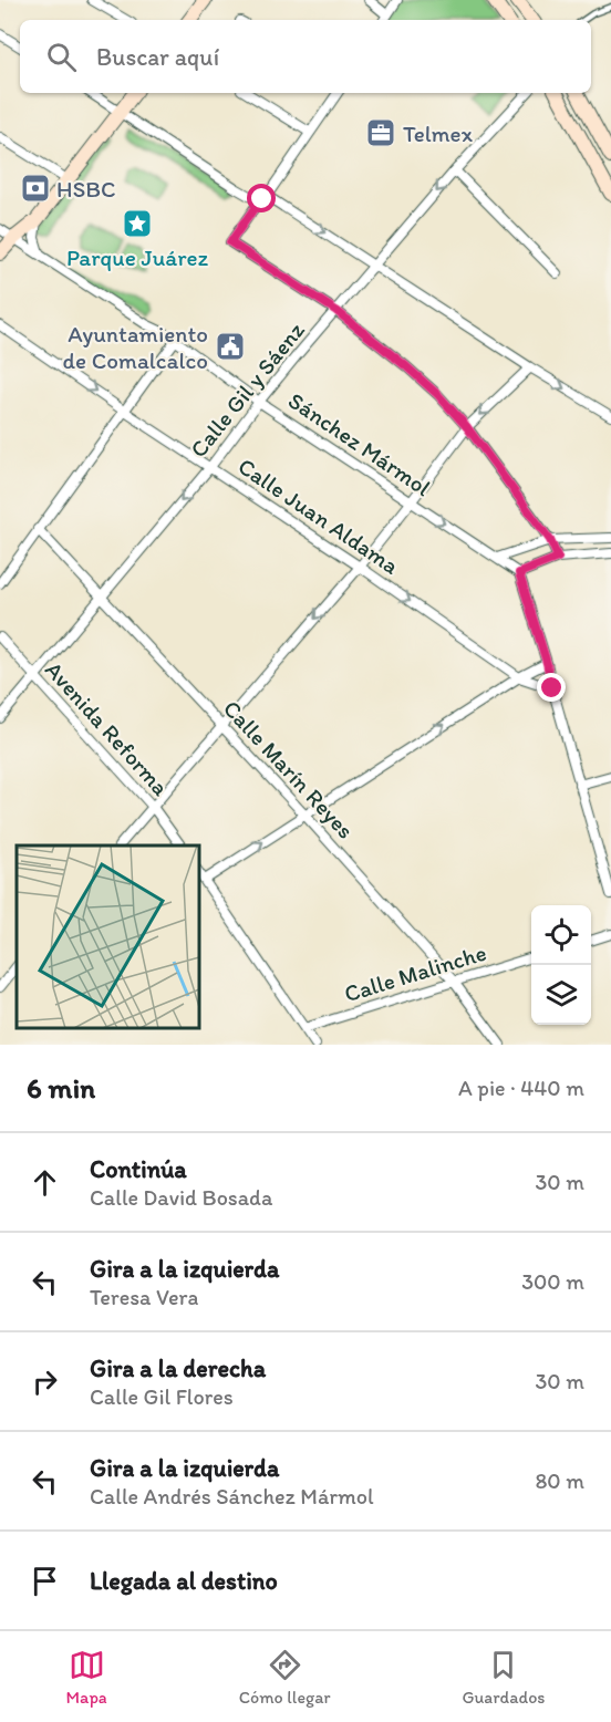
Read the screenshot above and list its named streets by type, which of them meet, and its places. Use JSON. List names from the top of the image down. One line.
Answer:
{"streets":{"street":["Calle Gil y Sáenz","Sánchez Mármol","Calle Juan Aldama","Avenida Reforma","Calle Marín Reyes","Calle Malinche"]},"crossings":[["Calle Gil y Sáenz","Sánchez Mármol"],["Calle Gil y Sáenz","Calle Juan Aldama"],["Calle Gil y Sáenz","Avenida Reforma"],["Calle Gil y Sáenz","Calle Marín Reyes"],["Calle Marín Reyes","Calle Malinche"]],"one_way":["Calle Gil y Sáenz","Calle Juan Aldama"],"places":{"office":["Telmex"],"bank":["HSBC"],"place":["Parque Juárez"],"public building":["Ayuntamiento de Comalcalco"]},"page":{"search":"Buscar aquí","heading":["6 min","A pie · 440 m"],"list":[["Continúa","Calle David Bosada","30 m"],["Gira a la izquierda","Teresa Vera","300 m"],["Gira a la derecha","Calle Gil Flores","30 m"],["Gira a la izquierda","Calle Andrés Sánchez Mármol","80 m"],"Llegada al destino"],"nav":["Mapa","Cómo llegar","Guardados"]}}
